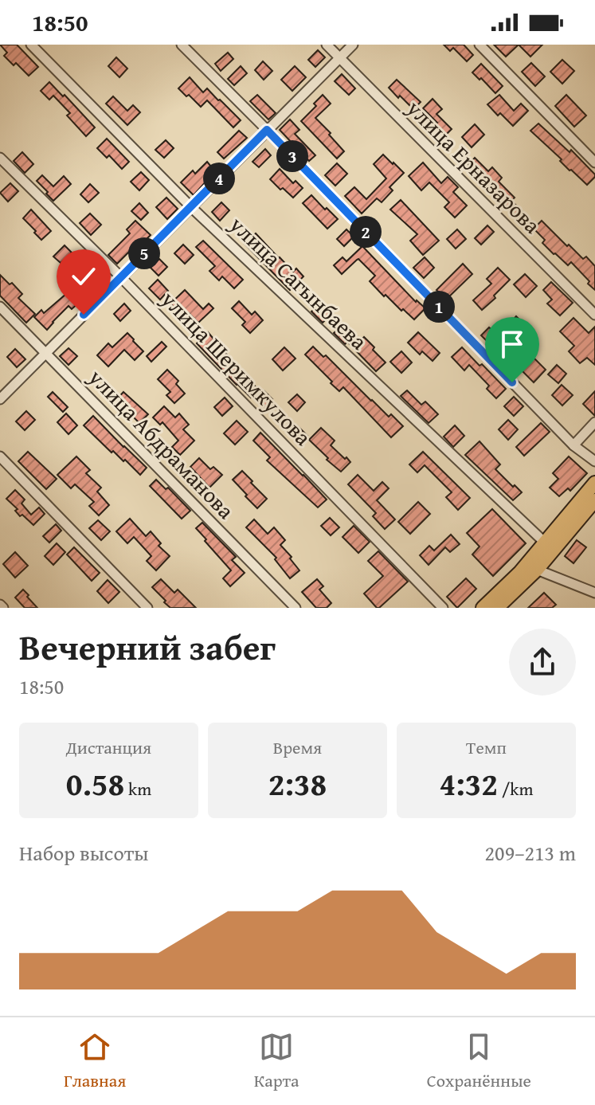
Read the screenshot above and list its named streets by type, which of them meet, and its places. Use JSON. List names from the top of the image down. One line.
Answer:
{"streets":{"street":["улица Ерназарова","улица Сагынбаева","улица Шеримкулова","улица Абдраманова"]},"page":{"status":"18:50","pins":["3","4","2","5","1"],"heading":["Вечерний забег","18:50"],"stats":[["Дистанция","0.58 km"],["Время","2:38"],["Темп","4:32 /km"]],"chart":["Набор высоты","209–213 m"],"tabs":["Главная","Карта","Сохранённые"]}}
